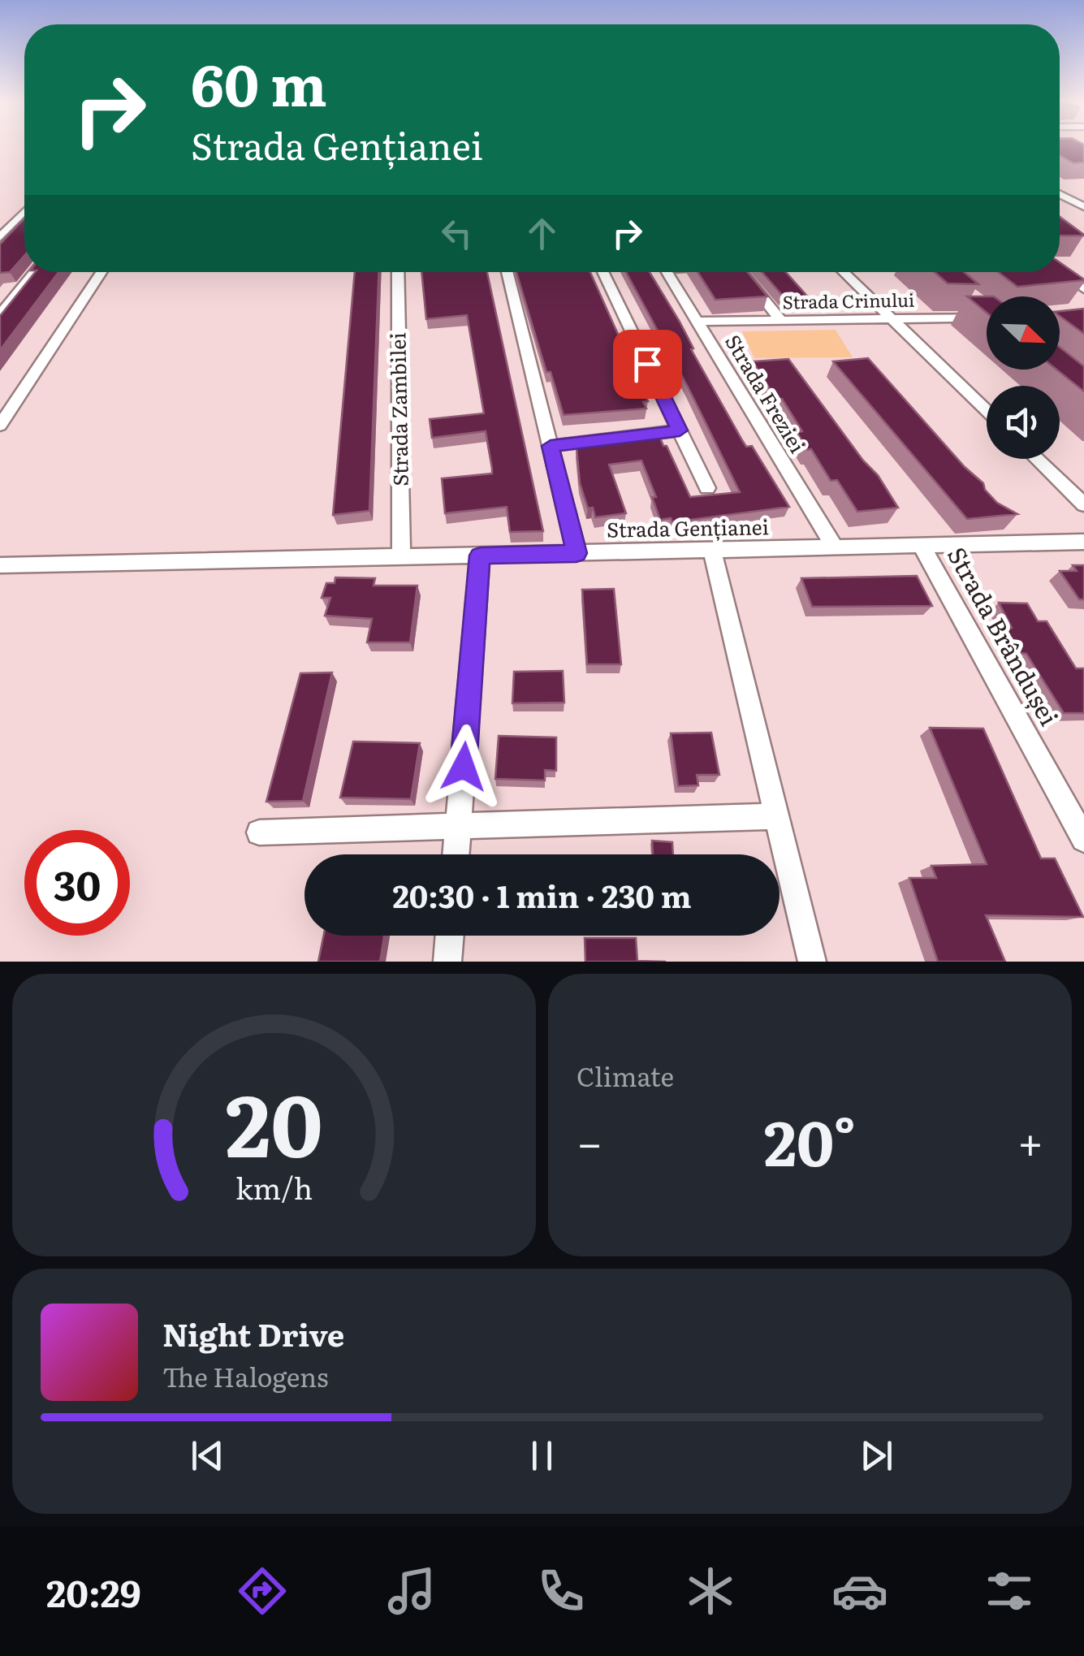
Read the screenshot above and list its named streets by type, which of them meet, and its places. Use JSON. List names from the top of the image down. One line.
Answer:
{"streets":{"street":["Strada Crinului","Strada Freziei","Strada Zambilei","Strada Gențianei","Strada Brândușei"]},"crossings":[["Strada Crinului","Strada Freziei"],["Strada Freziei","Strada Gențianei"],["Strada Zambilei","Strada Gențianei"],["Strada Gențianei","Strada Brândușei"]],"north":"bottom right","page":{"turn":["60 m","Strada Gențianei"],"limit":"30","trip":"20:30 · 1 min · 230 m","tile":"Climate","heat":["−","20°","+"],"song":["Night Drive","The Halogens"],"tabs":"20:29","gauge":["20","km/h"]}}
